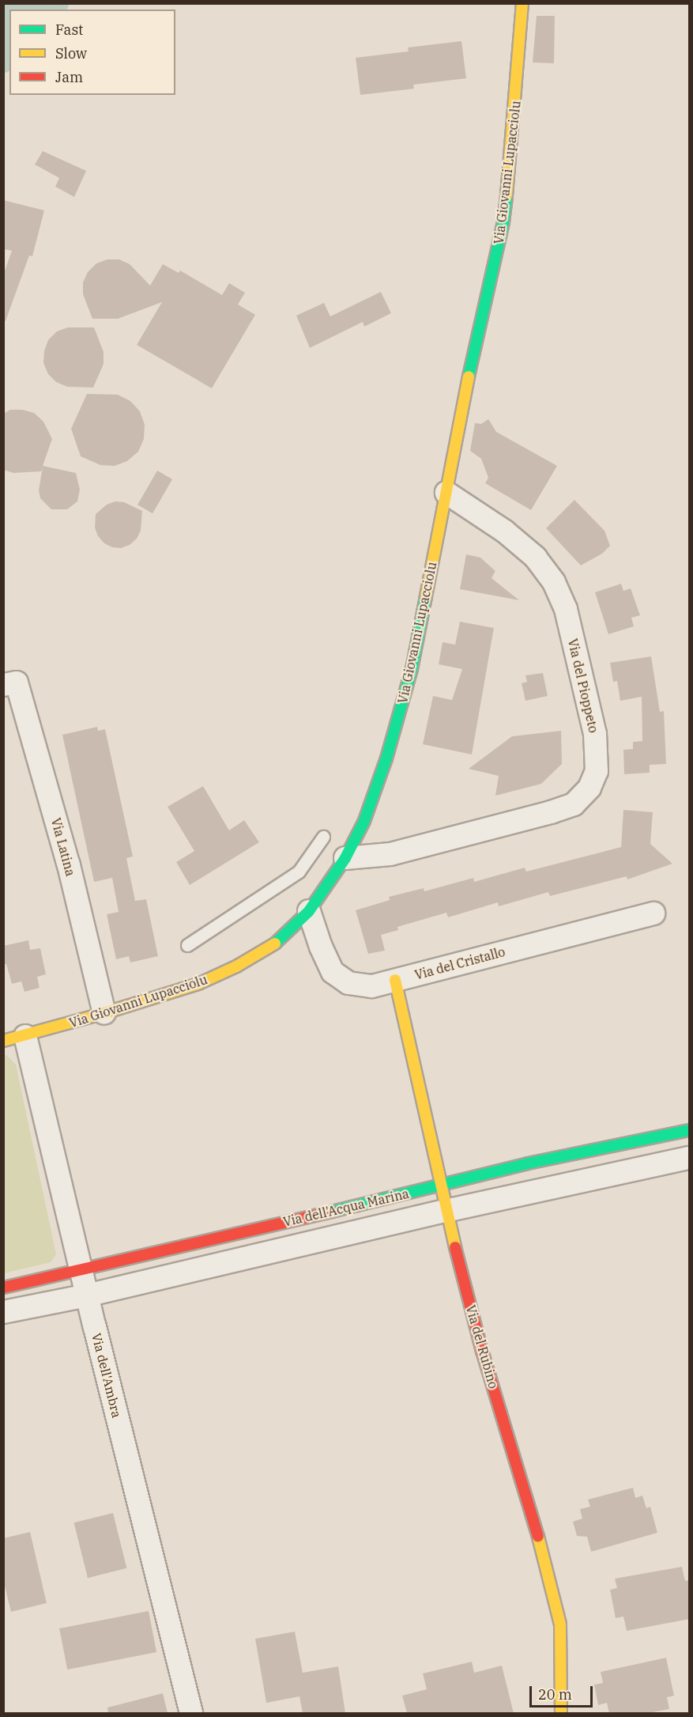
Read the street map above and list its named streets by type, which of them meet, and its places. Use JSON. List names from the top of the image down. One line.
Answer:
{"streets":{"street":["Via Giovanni Lupacciolu","Via del Pioppeto","Via Latina","Via del Cristallo","Via dell'Acqua Marina","Via del Rubino","Via dell'Ambra"]},"crossings":[["Via Giovanni Lupacciolu","Via del Pioppeto"],["Via Giovanni Lupacciolu","Via Latina"],["Via Giovanni Lupacciolu","Via del Cristallo"],["Via Giovanni Lupacciolu","Via dell'Ambra"],["Via del Cristallo","Via del Rubino"],["Via dell'Acqua Marina","Via del Rubino"],["Via dell'Acqua Marina","Via dell'Ambra"]],"legend":["Fast","Slow","Jam"],"scale_bar":"20 m"}
